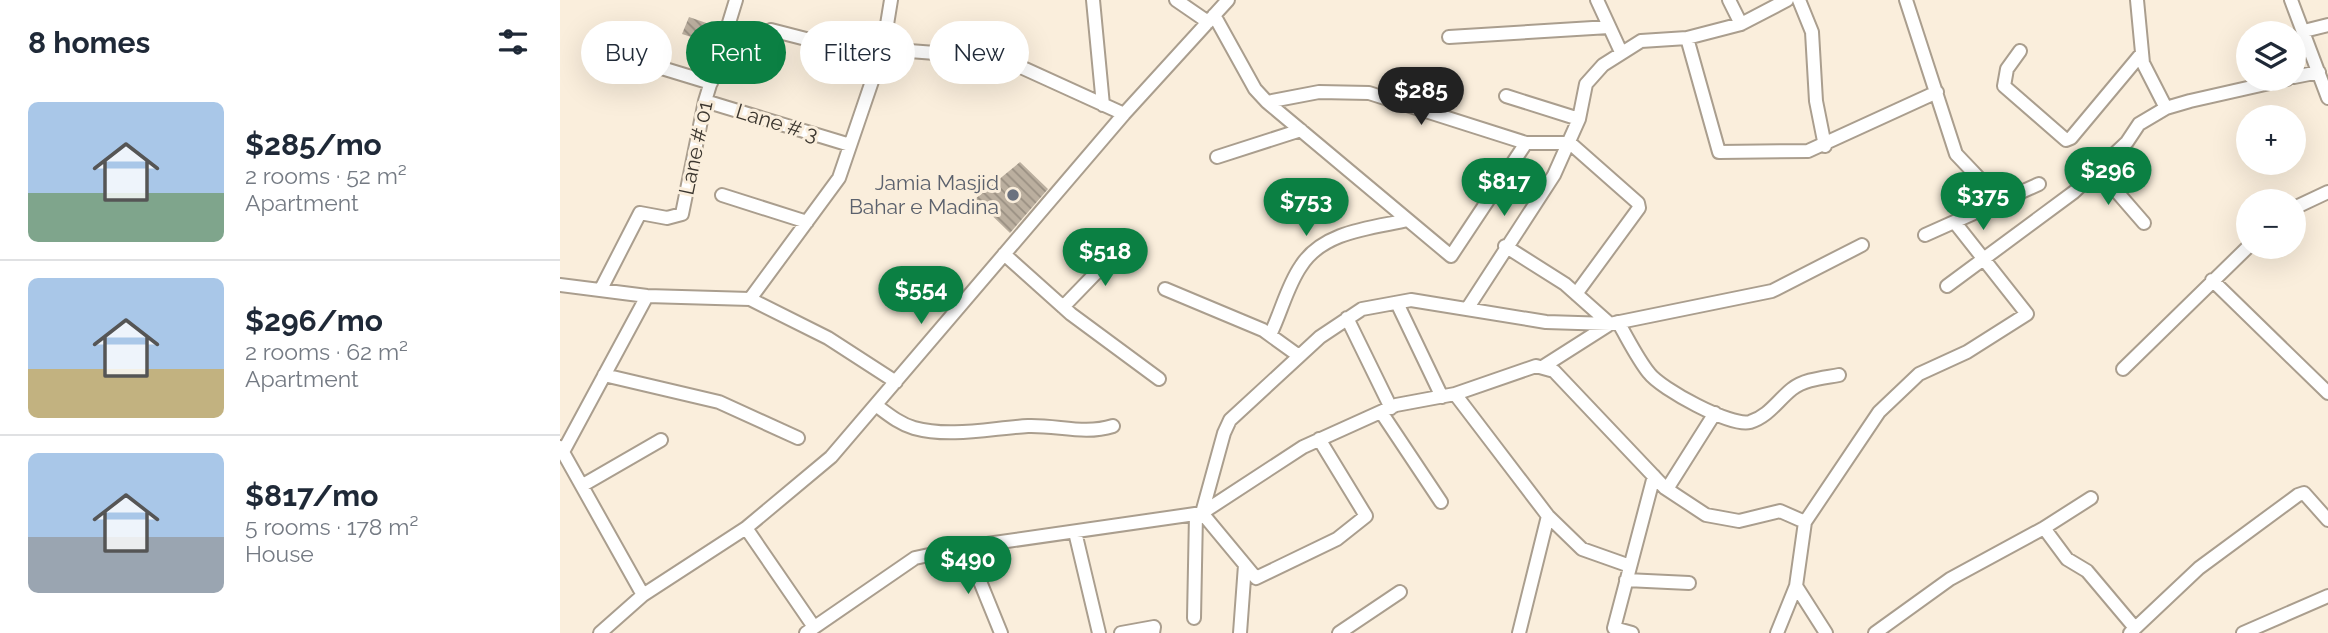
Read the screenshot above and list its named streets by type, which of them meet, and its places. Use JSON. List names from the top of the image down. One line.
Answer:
{"streets":{"street":["Lane # 3","Lane # 01"]},"crossings":[["Lane # 3","Lane # 01"]],"places":["Jamia Masjid Bahar e Madina"],"page":{"heading":"8 homes","map_buttons":["+","−"],"chip":["Buy","Rent","Filters","New"],"price":["$285","$296","$817","$375","$753","$518","$554","$490"],"list":[{"name":"$285/mo","note":"2 rooms · 52 m² · Apartment"},{"name":"$296/mo","note":"2 rooms · 62 m² · Apartment"},{"name":"$817/mo","note":"5 rooms · 178 m² · House"}]}}
